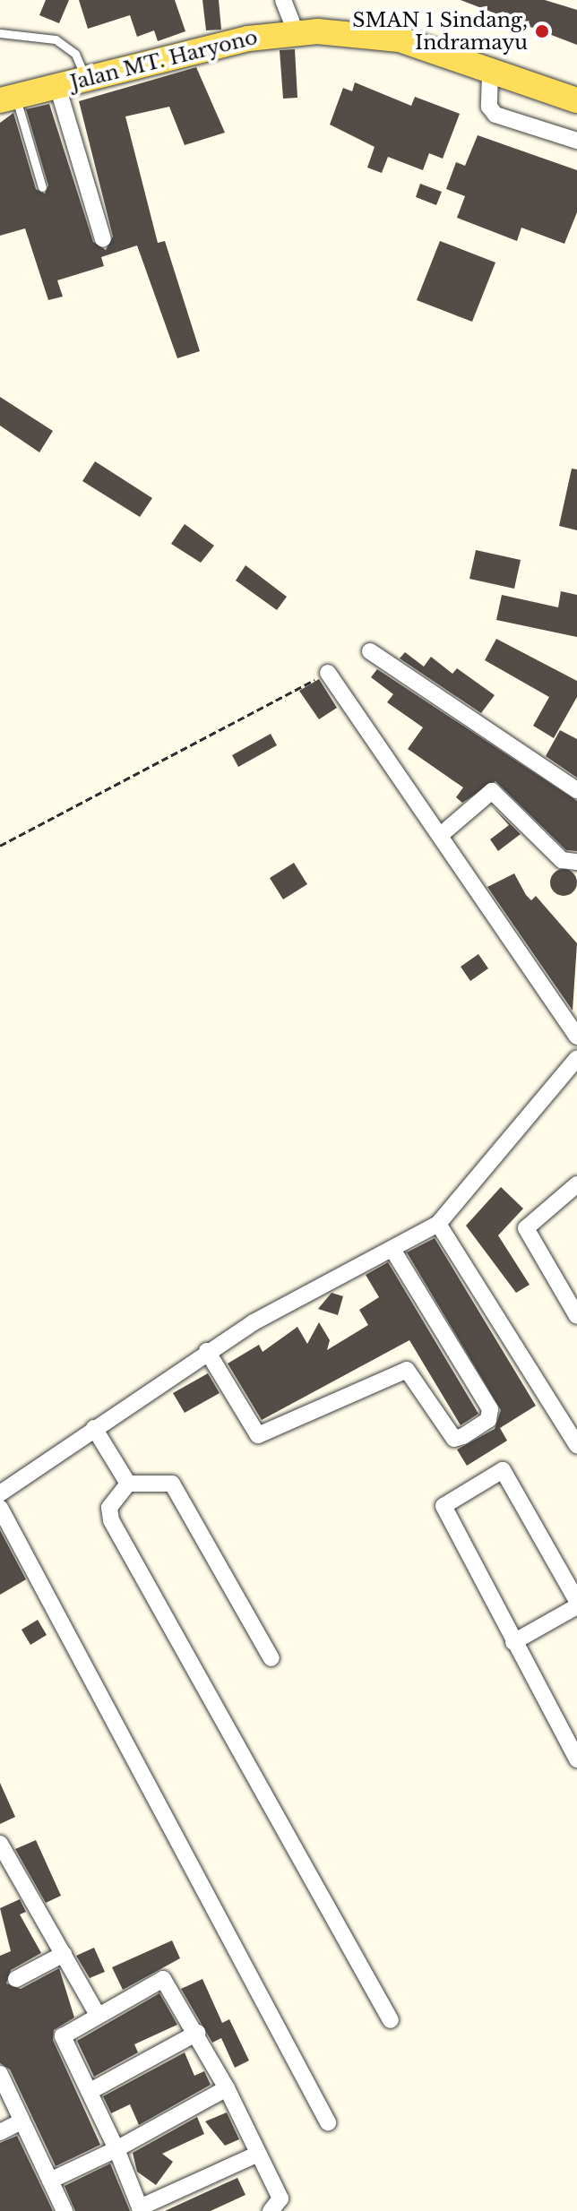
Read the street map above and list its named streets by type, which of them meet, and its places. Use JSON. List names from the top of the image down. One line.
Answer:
{"streets":{"main road":["Jalan MT. Haryono"]},"places":["SMAN 1 Sindang, Indramayu"]}
